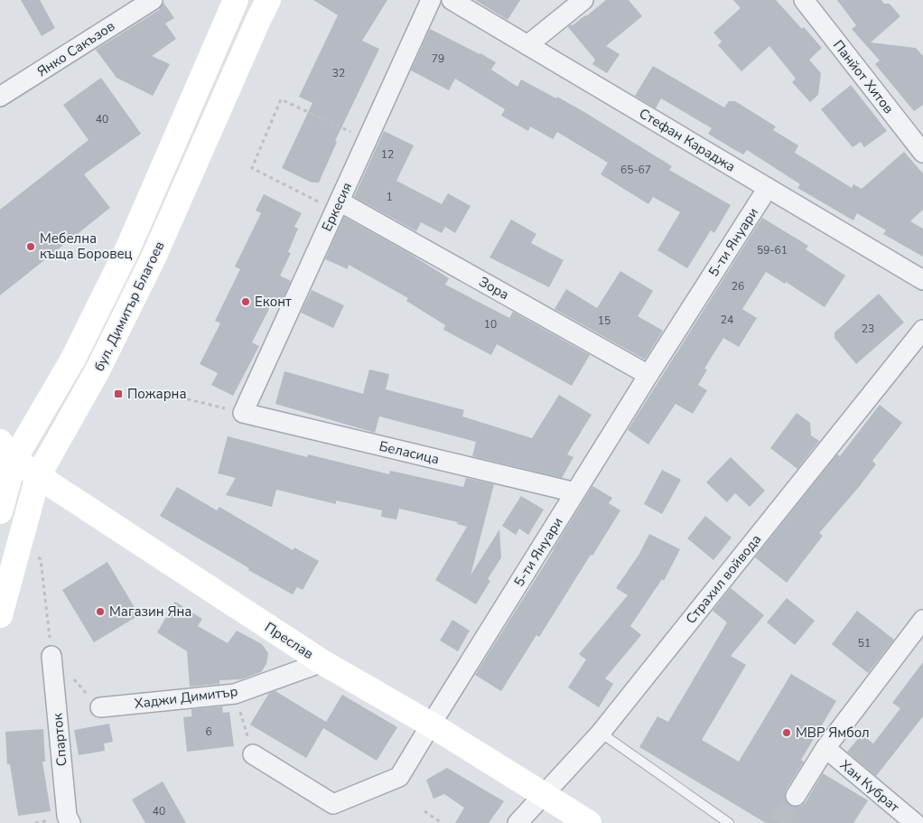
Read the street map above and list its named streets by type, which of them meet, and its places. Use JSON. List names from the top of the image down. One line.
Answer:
{"streets":{"main road":["бул. Димитър Благоев","Преслав"],"street":["Янко Сакъзов","Панйот Хитов","Стефан Караджа","Еркесия","5-ти Януари","Зора","Беласица","Страхил войвода","Хаджи Димитър","Спарток","Хан Кубрат"]},"crossings":[["Стефан Караджа","5-ти Януари"],["Еркесия","Зора"],["Еркесия","Беласица"],["5-ти Януари","Зора"],["5-ти Януари","Беласица"],["5-ти Януари","Преслав"],["бул. Димитър Благоев","Преслав"],["Страхил войвода","Преслав"],["Преслав","Хаджи Димитър"]],"places":{"other":["Мебелна къща Боровец","Еконт","Магазин Яна","МВР Ямбол"],"transit":["Пожарна"]},"house_numbers":["79","32","40","12","65-67","1","59-61","26","24","15","10","23","51","6","40"]}
